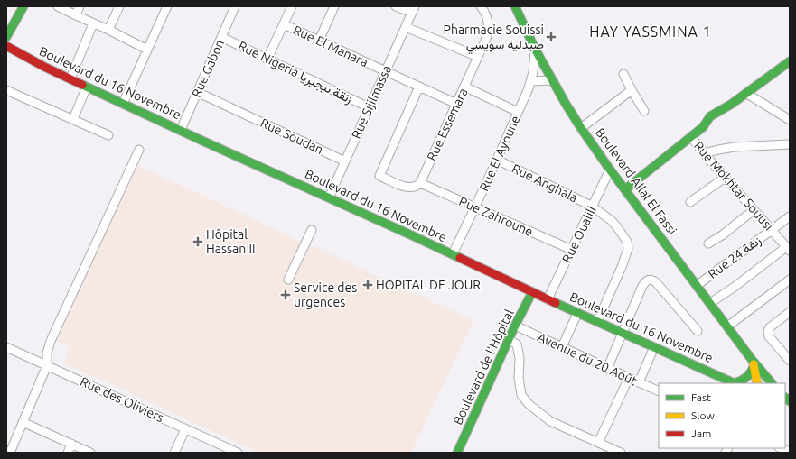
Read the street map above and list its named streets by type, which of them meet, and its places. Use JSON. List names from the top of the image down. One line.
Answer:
{"streets":{"street":["Rue El Manara","Rue Gabon","Rue Nigeria زنقة نيجيريا","Boulevard du 16 Novembre","Rue Sijilmassa","Rue Essemara","Rue Soudan","Rue El Ayoune","Boulevard Allal El Fassi","Rue Anghala","Rue Mokhtar Souusi","Rue Zahroune","Rue Oualili","Rue 24 زنقة","Avenue du 20 Août","Boulevard de l'Hôpital","Rue des Oliviers"]},"crossings":[["Rue El Manara","Rue Sijilmassa"],["Rue El Manara","Rue Essemara"],["Rue Gabon","Rue Nigeria زنقة نيجيريا"],["Rue Gabon","Boulevard du 16 Novembre"],["Rue Gabon","Rue Soudan"],["Rue Nigeria زنقة نيجيريا","Rue Sijilmassa"],["Boulevard du 16 Novembre","Rue Sijilmassa"],["Boulevard du 16 Novembre","Rue El Ayoune"],["Boulevard du 16 Novembre","Rue Anghala"],["Boulevard du 16 Novembre","Rue Oualili"],["Boulevard du 16 Novembre","Boulevard de l'Hôpital"],["Rue Sijilmassa","Rue Soudan"],["Rue Essemara","Rue Zahroune"],["Rue El Ayoune","Boulevard Allal El Fassi"],["Rue El Ayoune","Rue Anghala"],["Rue El Ayoune","Rue Zahroune"],["Boulevard Allal El Fassi","Rue Oualili"],["Boulevard Allal El Fassi","Rue 24 زنقة"],["Rue Anghala","Rue Oualili"],["Rue Mokhtar Souusi","Rue 24 زنقة"],["Rue Zahroune","Rue Oualili"],["Avenue du 20 Août","Boulevard de l'Hôpital"]],"districts":["HAY YASSMINA 1"],"places":{"health":["Pharmacie Souissi صيدلية سويسي","Hôpital Hassan II","HOPITAL DE JOUR","Service des urgences"]},"legend":["Fast","Slow","Jam"]}
